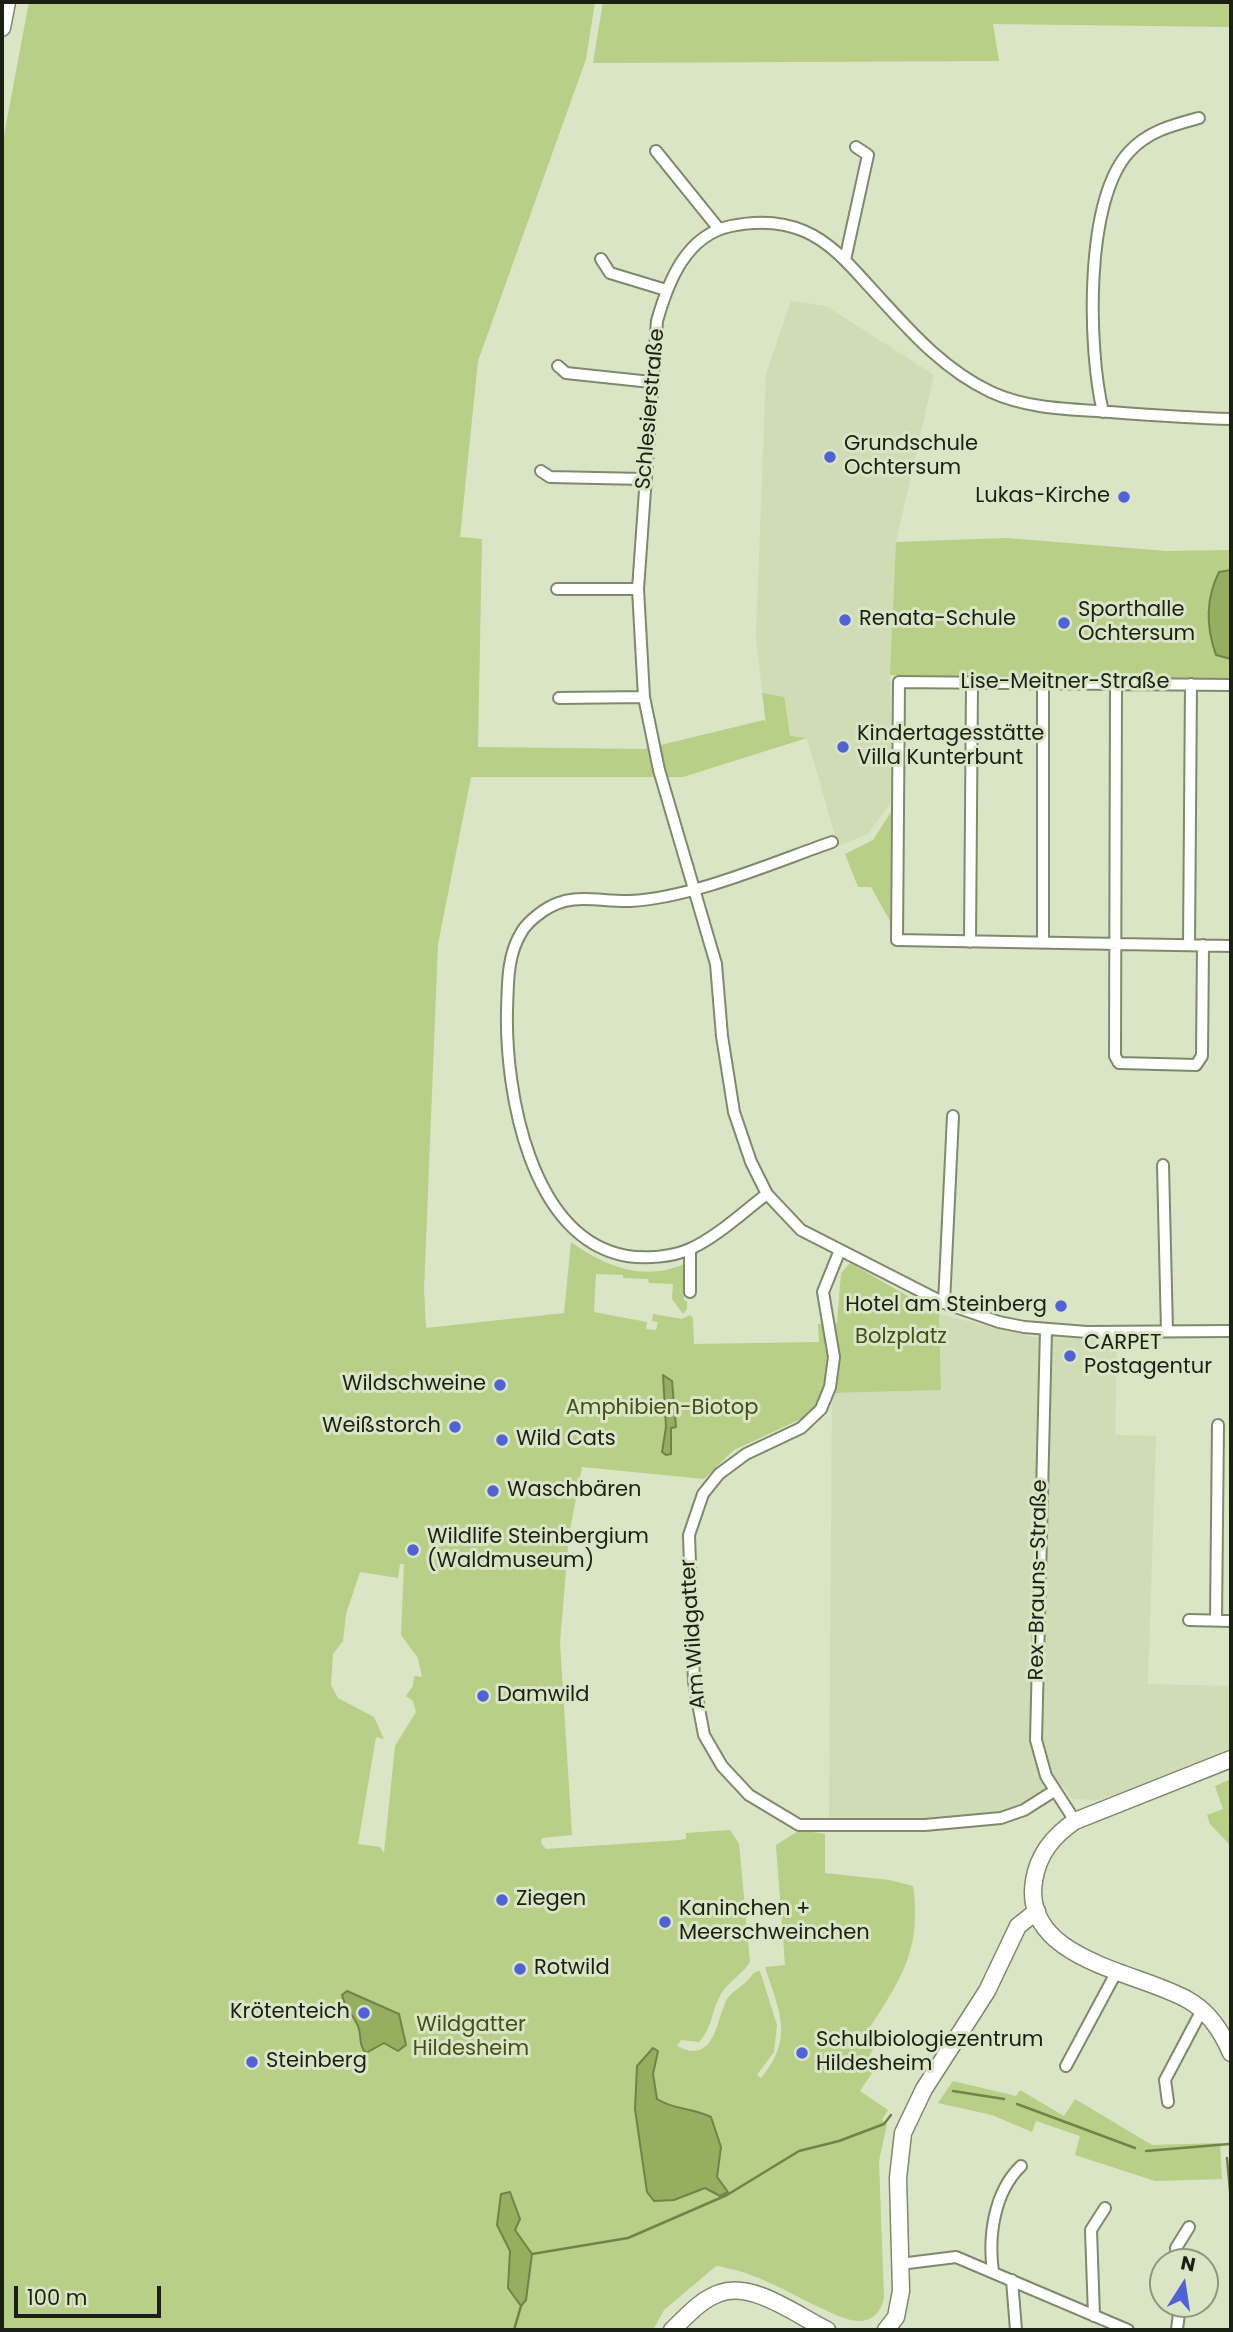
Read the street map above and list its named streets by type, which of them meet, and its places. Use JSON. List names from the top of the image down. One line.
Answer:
{"streets":{"street":["Schlesierstraße","Lise-Meitner-Straße","Rex-Brauns-Straße","Am Wildgatter"]},"crossings":[["Schlesierstraße","Rex-Brauns-Straße"],["Schlesierstraße","Am Wildgatter"],["Rex-Brauns-Straße","Am Wildgatter"]],"parks":["Bolzplatz","Amphibien-Biotop","Wildgatter Hildesheim"],"places":["Grundschule Ochtersum","Lukas-Kirche","Renata-Schule","Sporthalle Ochtersum","Kindertagesstätte Villa Kunterbunt","Hotel am Steinberg","CARPET Postagentur","Wildschweine","Weißstorch","Wild Cats","Waschbären","Wildlife Steinbergium (Waldmuseum)","Damwild","Ziegen","Kaninchen + Meerschweinchen","Rotwild","Krötenteich","Schulbiologiezentrum Hildesheim","Steinberg"],"scale_bar":"100 m","north":"top"}
